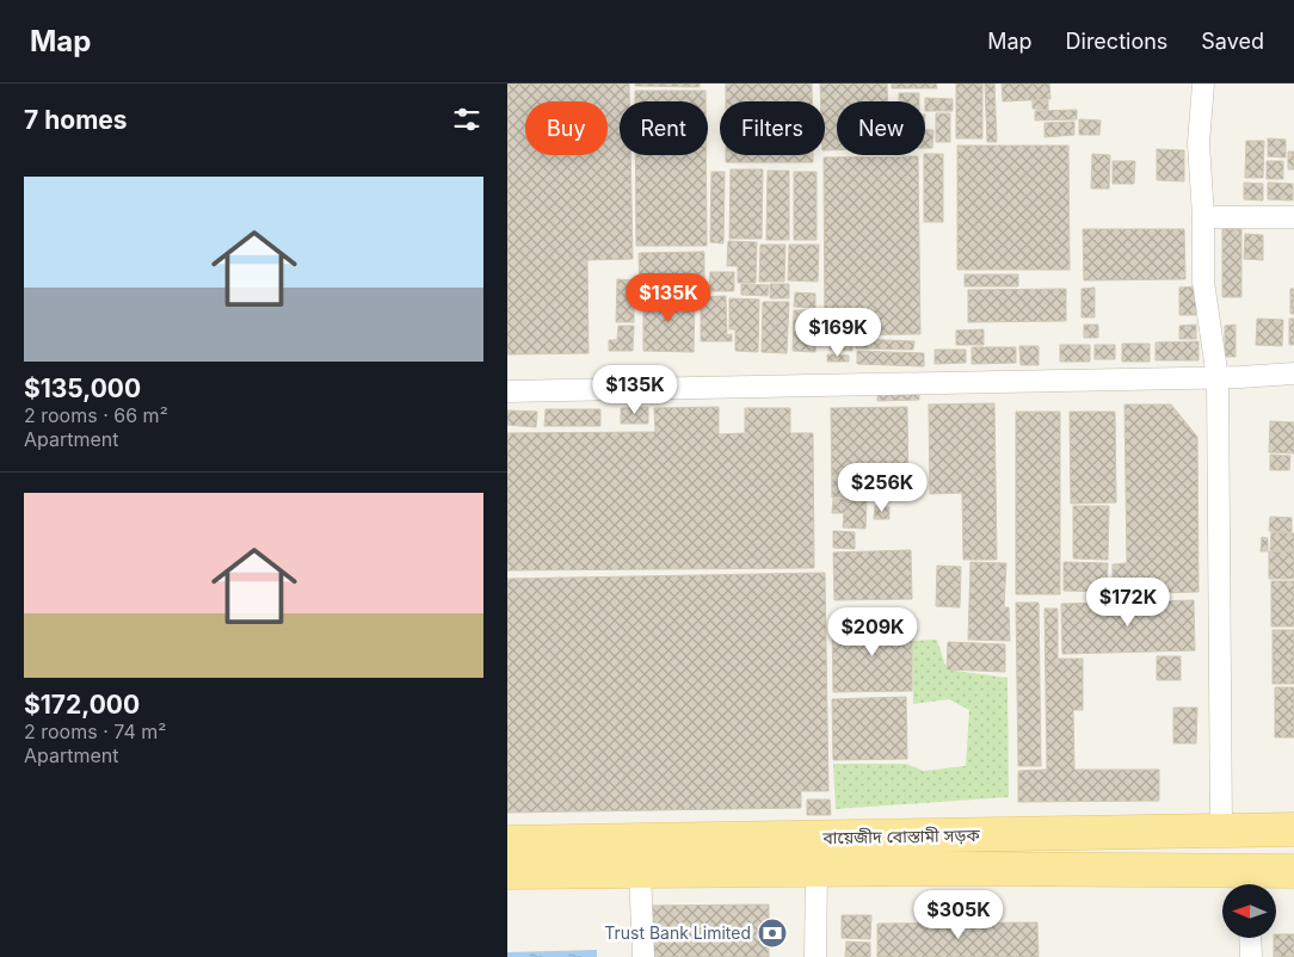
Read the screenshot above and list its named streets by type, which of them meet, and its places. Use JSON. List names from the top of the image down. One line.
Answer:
{"streets":{"main road":["বায়েজীদ বোস্তামী সড়ক"]},"places":{"bank":["Trust Bank Limited"]},"north":"left","page":{"header":"Map","nav":["Map","Directions","Saved"],"heading":"7 homes","chip":["Buy","Rent","Filters","New"],"list":[{"name":"$135,000","note":"2 rooms · 66 m² · Apartment"},{"name":"$172,000","note":"2 rooms · 74 m² · Apartment"}],"price":["$135K","$169K","$135K","$256K","$172K","$209K","$305K"]}}
